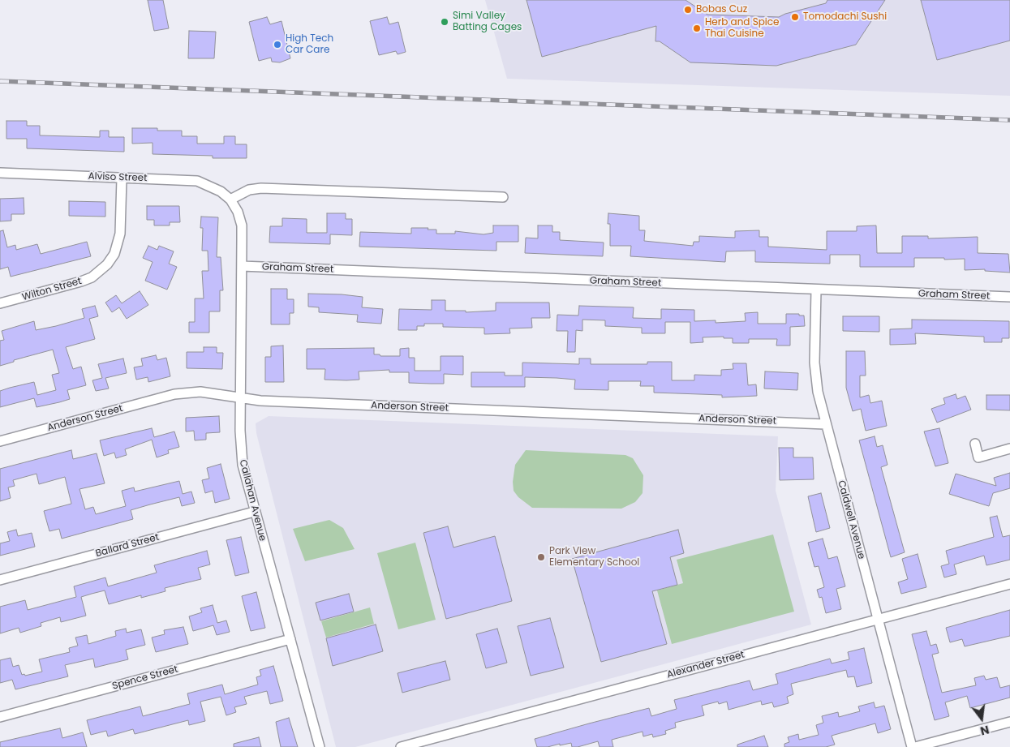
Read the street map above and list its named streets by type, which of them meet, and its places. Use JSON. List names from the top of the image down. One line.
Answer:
{"streets":{"street":["Alviso Street","Graham Street","Wilton Street","Anderson Street","Callahan Avenue","Caldwell Avenue","Ballard Street","Alexander Street","Spence Street"]},"crossings":[["Alviso Street","Wilton Street"],["Alviso Street","Callahan Avenue"],["Graham Street","Callahan Avenue"],["Graham Street","Caldwell Avenue"],["Anderson Street","Callahan Avenue"],["Anderson Street","Caldwell Avenue"],["Callahan Avenue","Ballard Street"],["Callahan Avenue","Spence Street"],["Caldwell Avenue","Alexander Street"]],"places":["Bobas Cuz","Tomodachi Sushi","Simi Valley Batting Cages","Herb and Spice Thai Cuisine","High Tech Car Care","Park View Elementary School"],"north":"bottom"}
